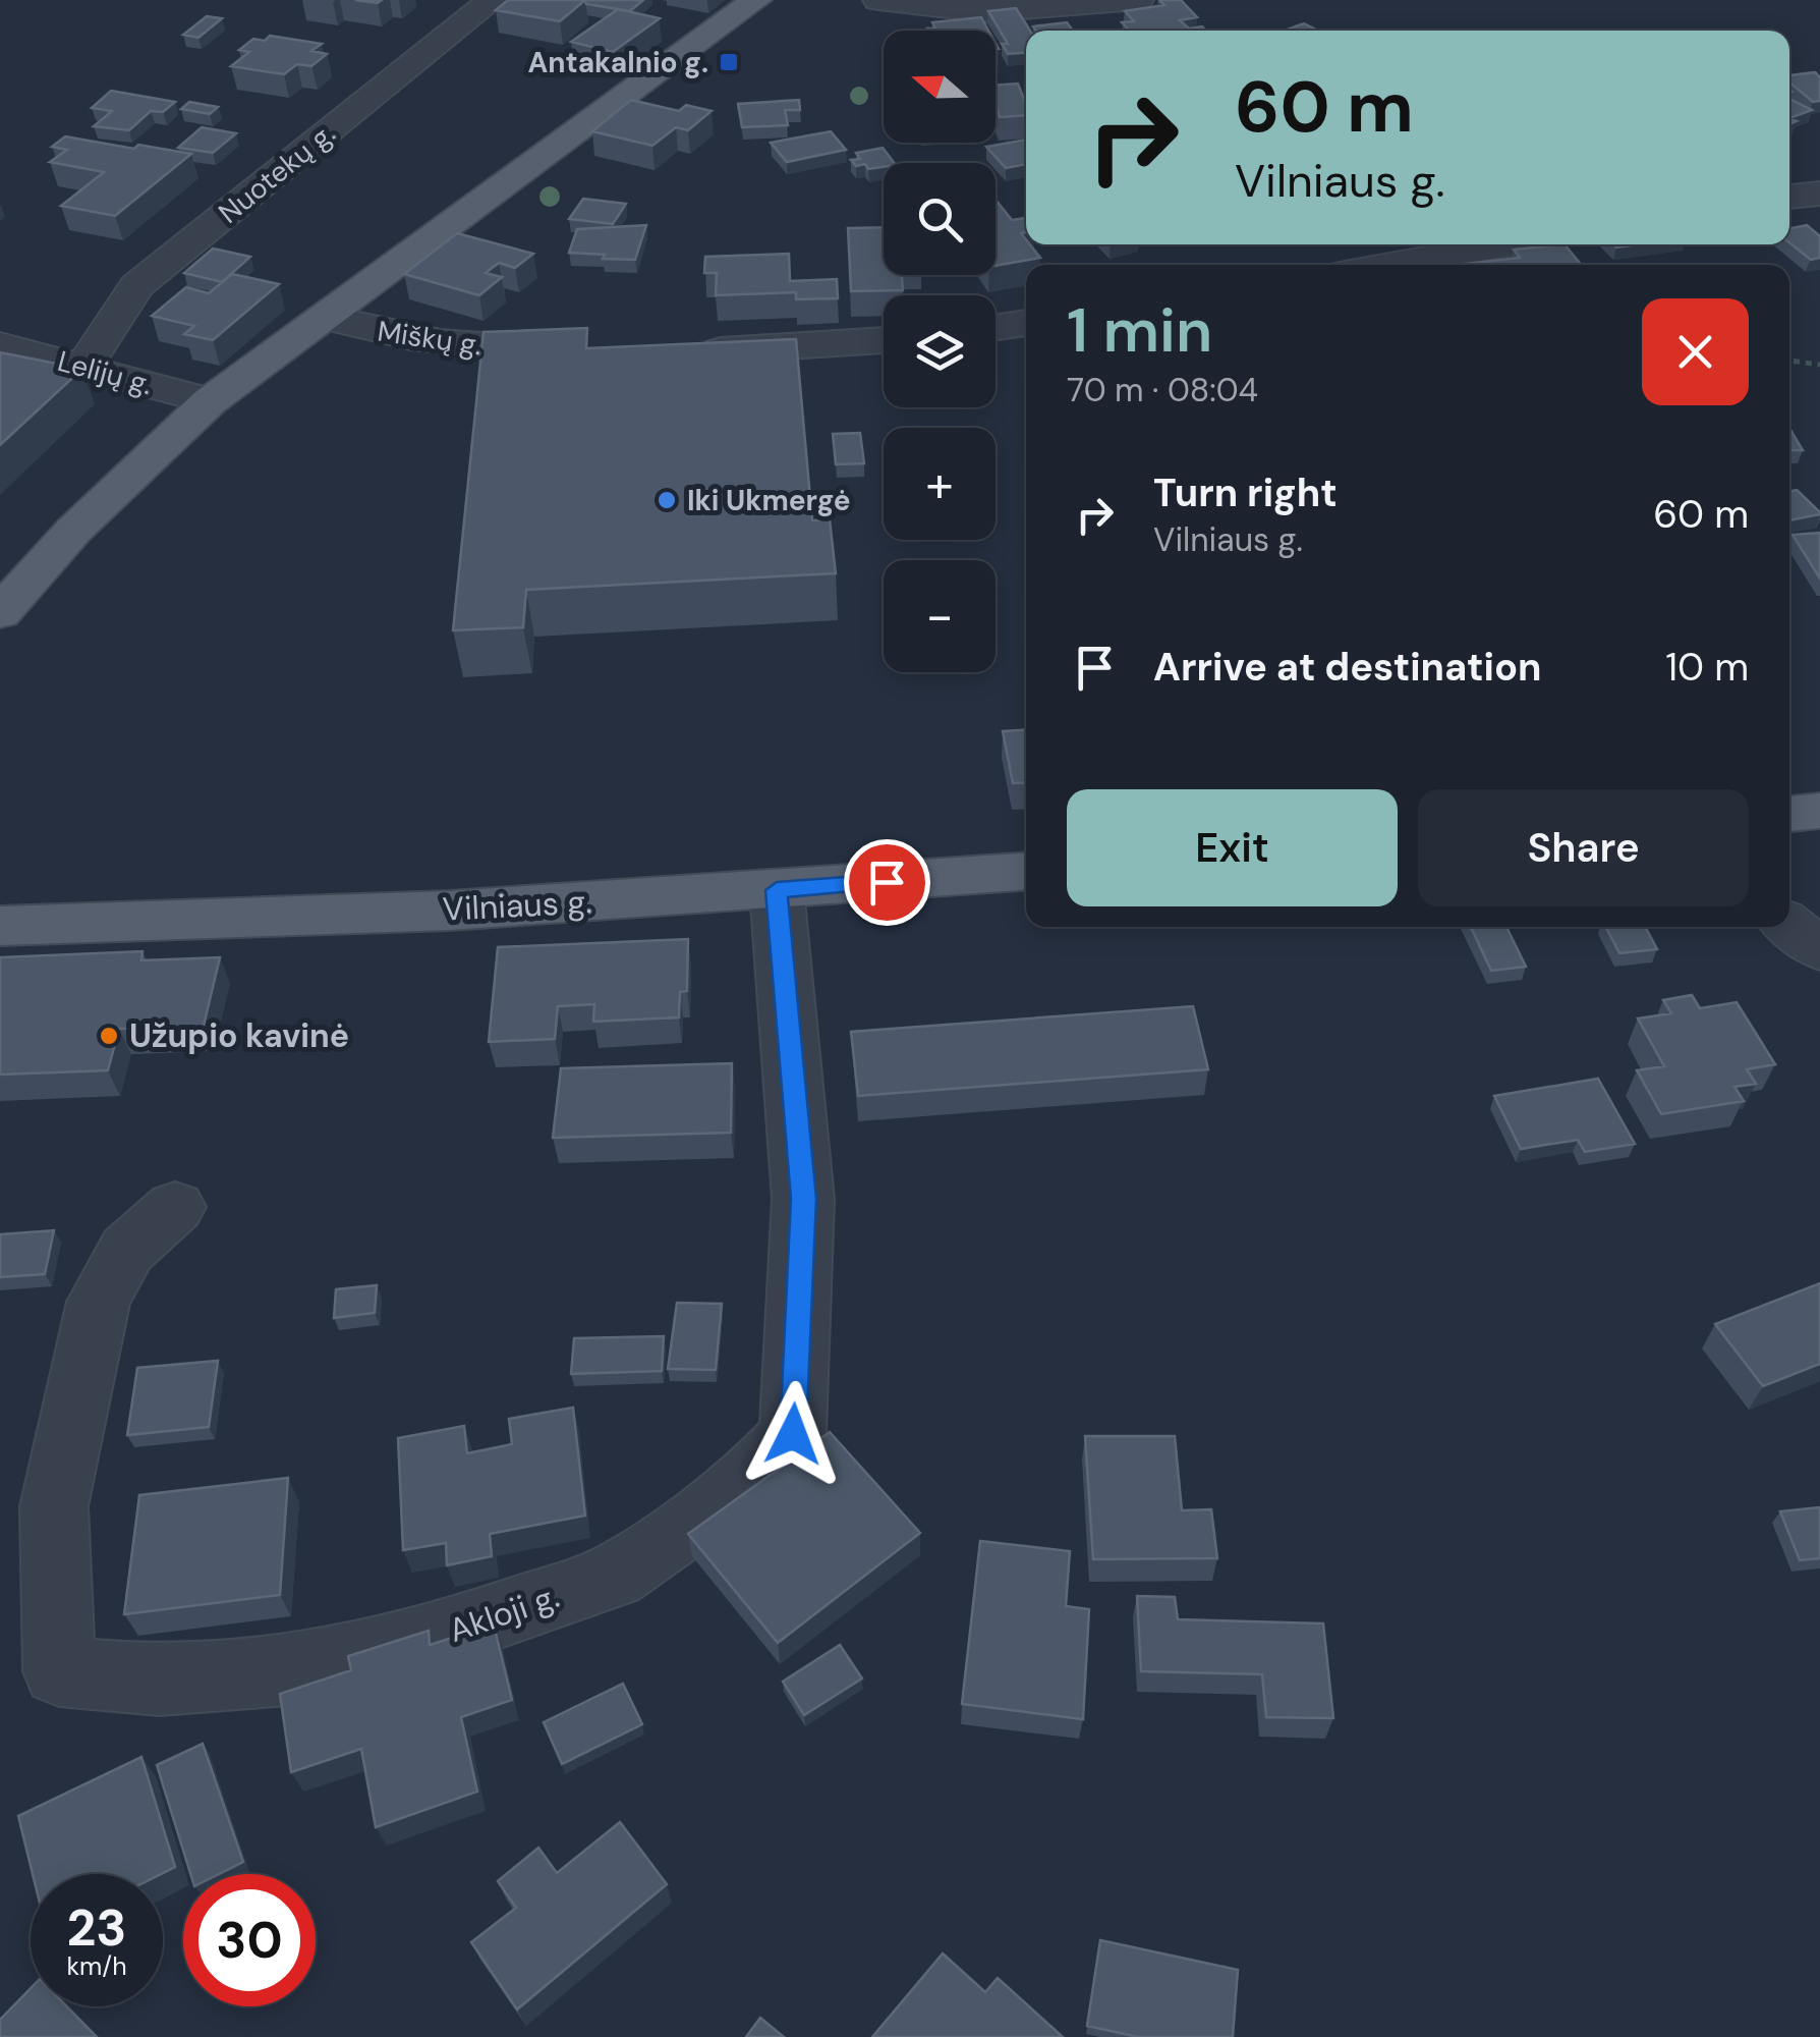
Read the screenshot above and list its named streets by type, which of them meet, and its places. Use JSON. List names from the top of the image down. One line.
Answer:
{"streets":{"main road":["Vilniaus g."],"street":["Nuotekų g.","Miškų g.","Lelijų g.","Akloji g."]},"crossings":[["Nuotekų g.","Lelijų g."],["Vilniaus g.","Akloji g."]],"places":{"transit":["Antakalnio g."],"other":["Iki Ukmergė","Užupio kavinė"]},"north":"left","page":{"map_buttons":["+","−"],"turn":["60 m","Vilniaus g."],"heading":["1 min","70 m · 08:04"],"list":[{"name":"Turn right","note":"Vilniaus g.","value":"60 m"},{"name":"Arrive at destination","value":"10 m"}],"buttons":["Exit","Share"],"speed":"23 km/h","limit":"30"}}
